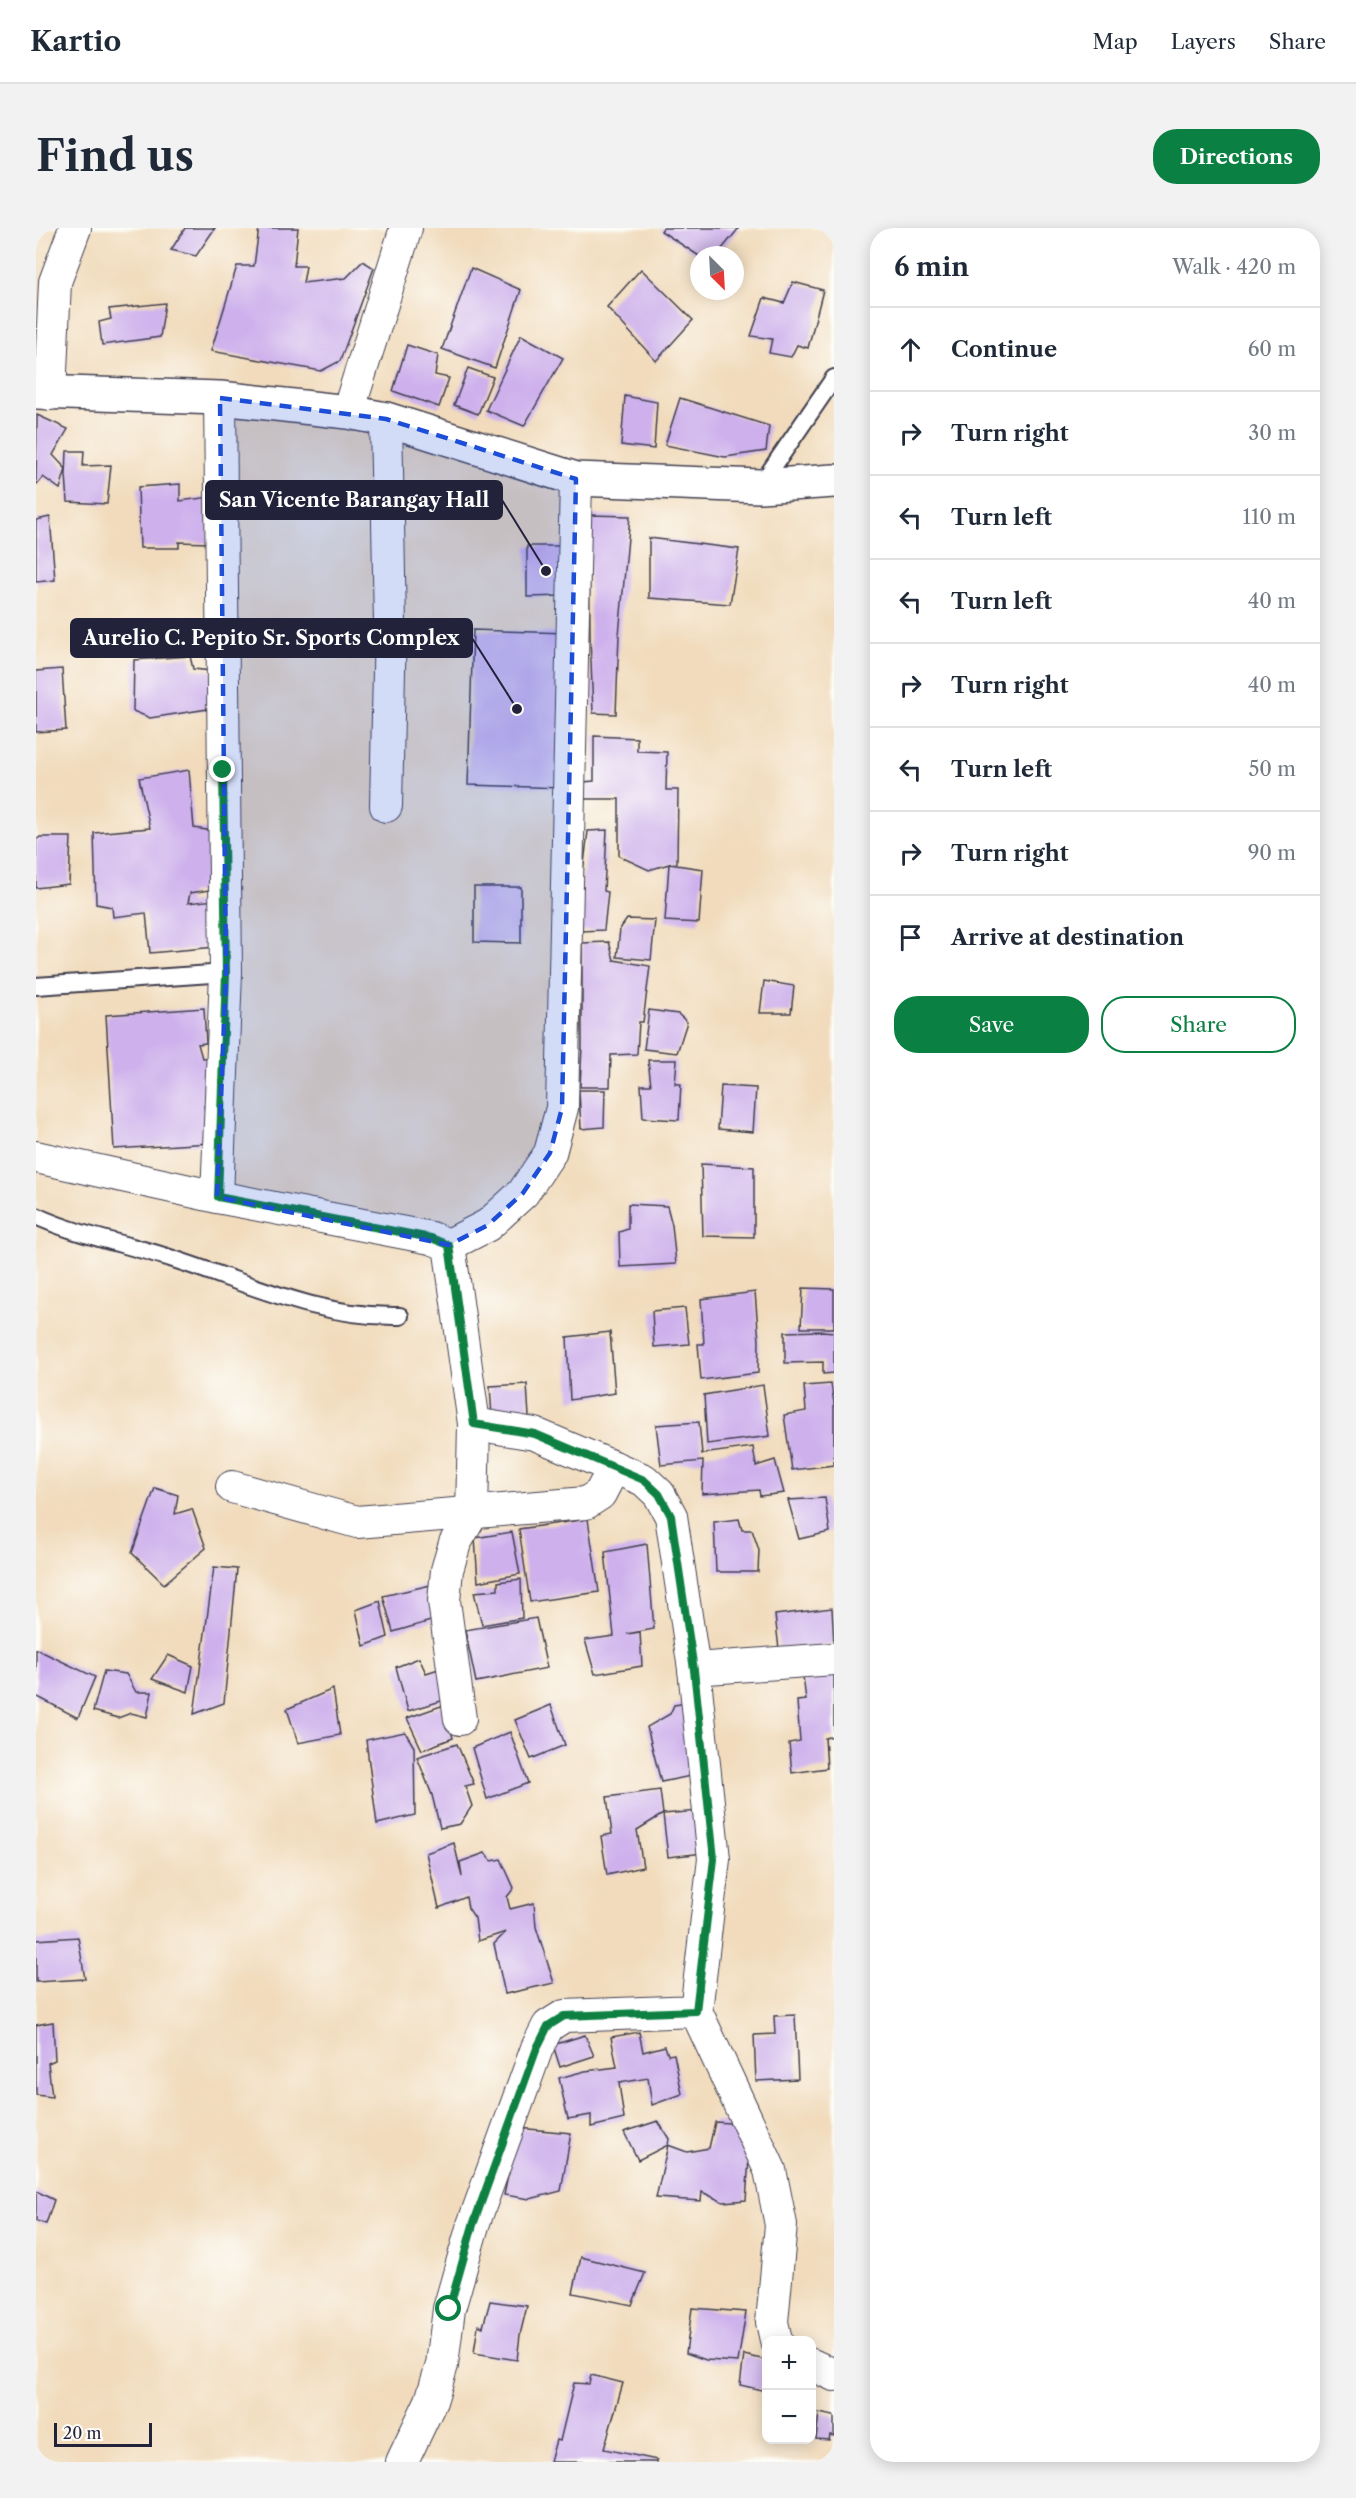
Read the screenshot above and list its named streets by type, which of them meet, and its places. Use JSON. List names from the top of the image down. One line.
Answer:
{"places":["San Vicente Barangay Hall","Aurelio C. Pepito Sr. Sports Complex"],"scale_bar":"20 m","north":"bottom right","page":{"header":"Kartio","nav":["Map","Layers","Share"],"buttons":["Directions",["Save","Share"]],"title":"Find us","heading":["6 min","Walk · 420 m"],"list":[["Continue","60 m"],["Turn right","30 m"],["Turn left","110 m"],["Turn left","40 m"],["Turn right","40 m"],["Turn left","50 m"],["Turn right","90 m"],"Arrive at destination"],"map_buttons":["+","−"],"scale":"20 m"}}
